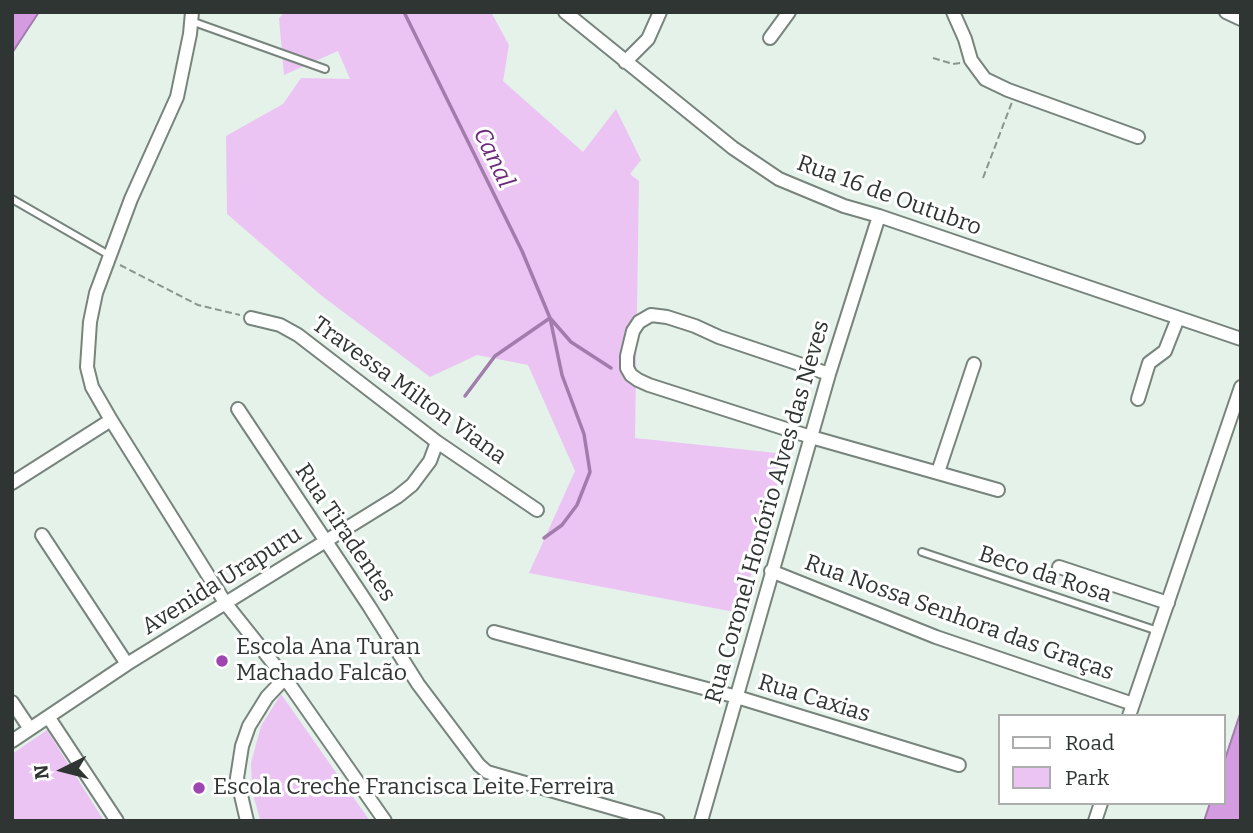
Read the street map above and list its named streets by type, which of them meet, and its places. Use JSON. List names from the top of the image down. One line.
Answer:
{"streets":{"street":["Rua 16 de Outubro","Travessa Milton Viana","Rua Coronel Honório Alves das Neves","Rua Tiradentes","Avenida Urapuru","Rua Nossa Senhora das Graças","Rua Caxias"],"lane":["Beco da Rosa"]},"crossings":[["Rua 16 de Outubro","Rua Coronel Honório Alves das Neves"],["Travessa Milton Viana","Avenida Urapuru"],["Rua Coronel Honório Alves das Neves","Rua Nossa Senhora das Graças"],["Rua Coronel Honório Alves das Neves","Rua Caxias"],["Rua Tiradentes","Avenida Urapuru"]],"water":["Canal"],"places":["Escola Ana Turan Machado Falcão","Escola Creche Francisca Leite Ferreira"],"legend":["Road","Park"],"north":"left"}
